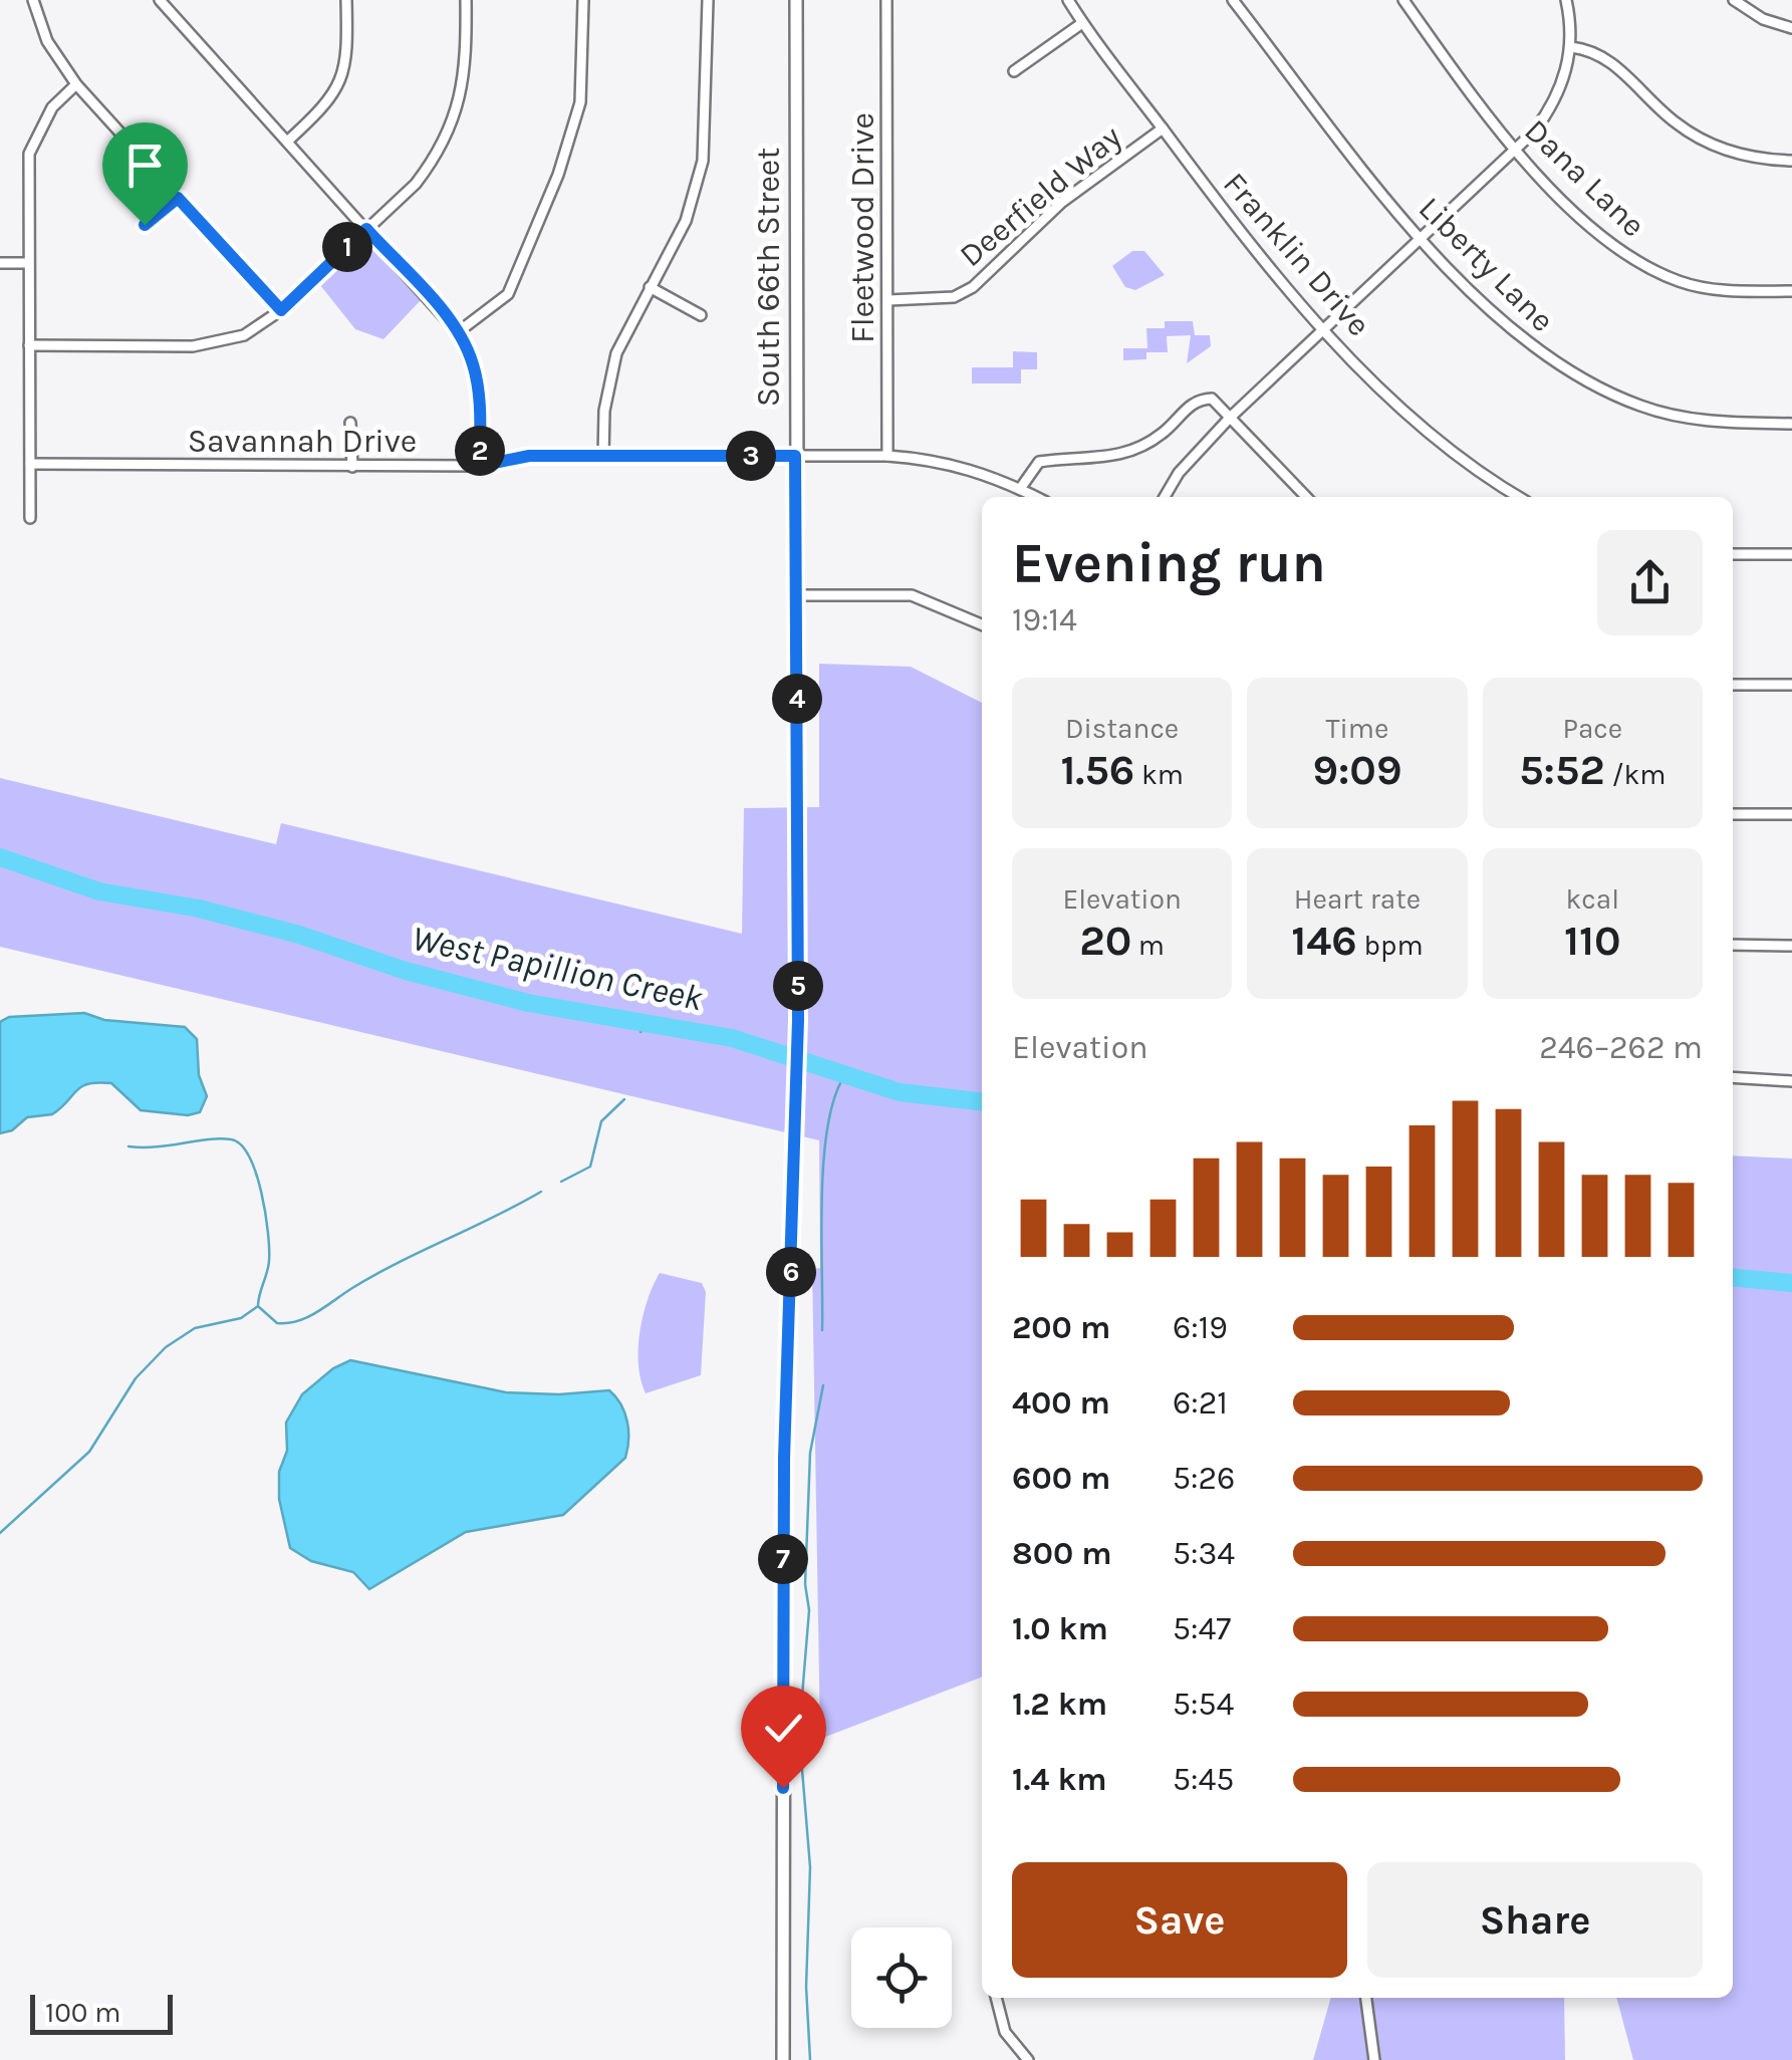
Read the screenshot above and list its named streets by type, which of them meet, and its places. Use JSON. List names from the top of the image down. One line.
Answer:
{"streets":{"street":["Dana Lane","Deerfield Way","Fleetwood Drive","Franklin Drive","Liberty Lane","South 66th Street","Savannah Drive"]},"crossings":[["Deerfield Way","Fleetwood Drive"],["Deerfield Way","Franklin Drive"],["Fleetwood Drive","Savannah Drive"],["South 66th Street","Savannah Drive"]],"water":["West Papillion Creek"],"scale_bar":"100 m","page":{"pins":["1","2","3","4","5","6","7"],"heading":["Evening run","19:14"],"stats":[["Distance","1.56 km"],["Time","9:09"],["Pace","5:52 /km"],["Elevation","20 m"],["Heart rate","146 bpm"],["kcal","110"]],"chart":["Elevation","246–262 m"],"list":[{"name":"200 m","note":"6:19"},{"name":"400 m","note":"6:21"},{"name":"600 m","note":"5:26"},{"name":"800 m","note":"5:34"},{"name":"1.0 km","note":"5:47"},{"name":"1.2 km","note":"5:54"},{"name":"1.4 km","note":"5:45"}],"buttons":["Save","Share"],"scale":"100 m"}}
